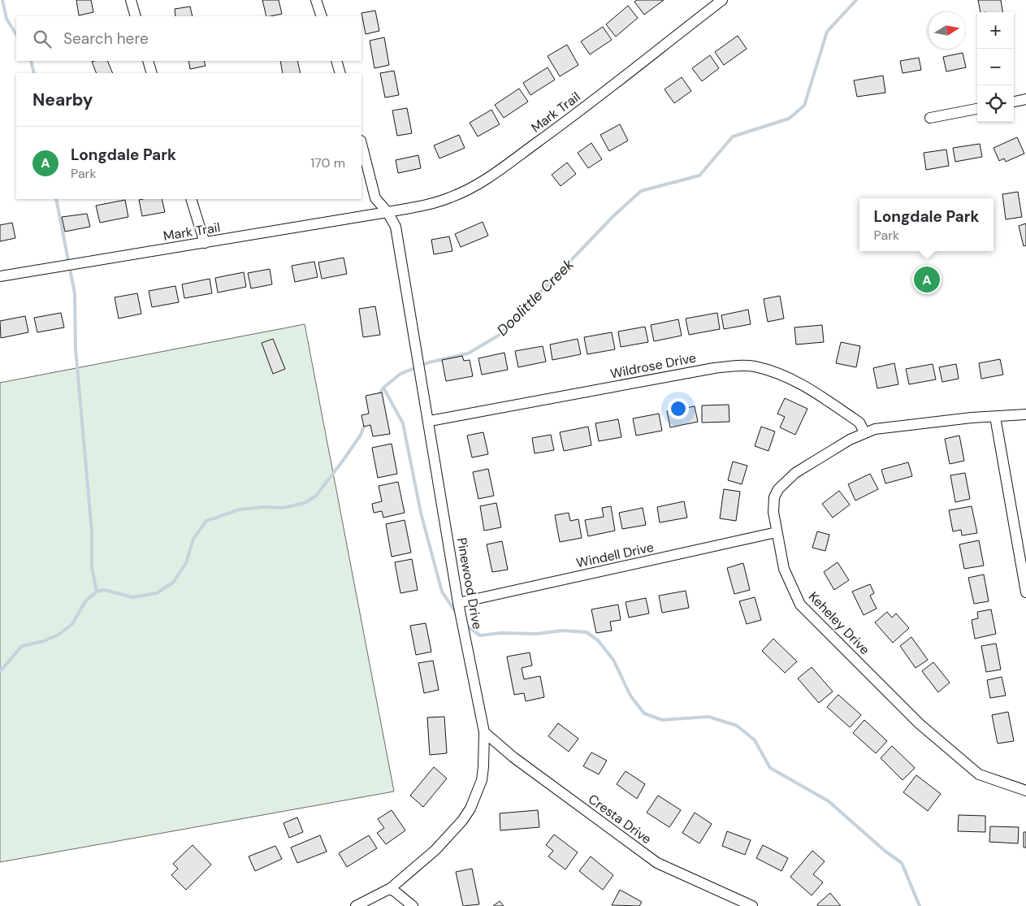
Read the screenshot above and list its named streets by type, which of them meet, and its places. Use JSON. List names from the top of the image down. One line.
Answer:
{"streets":{"street":["Mark Trail","Wildrose Drive","Windell Drive","Pinewood Drive","Keheley Drive","Cresta Drive"]},"crossings":[["Mark Trail","Pinewood Drive"],["Wildrose Drive","Pinewood Drive"],["Wildrose Drive","Keheley Drive"],["Windell Drive","Pinewood Drive"],["Windell Drive","Keheley Drive"],["Pinewood Drive","Cresta Drive"]],"water":["Doolittle Creek"],"north":"right","page":{"map_buttons":["+","−"],"search":"Search here","heading":"Nearby","list":[{"mark":"A","name":"Longdale Park","note":"Park","value":"170 m"}],"popup":["Longdale Park","Park"],"pins":"A"}}
